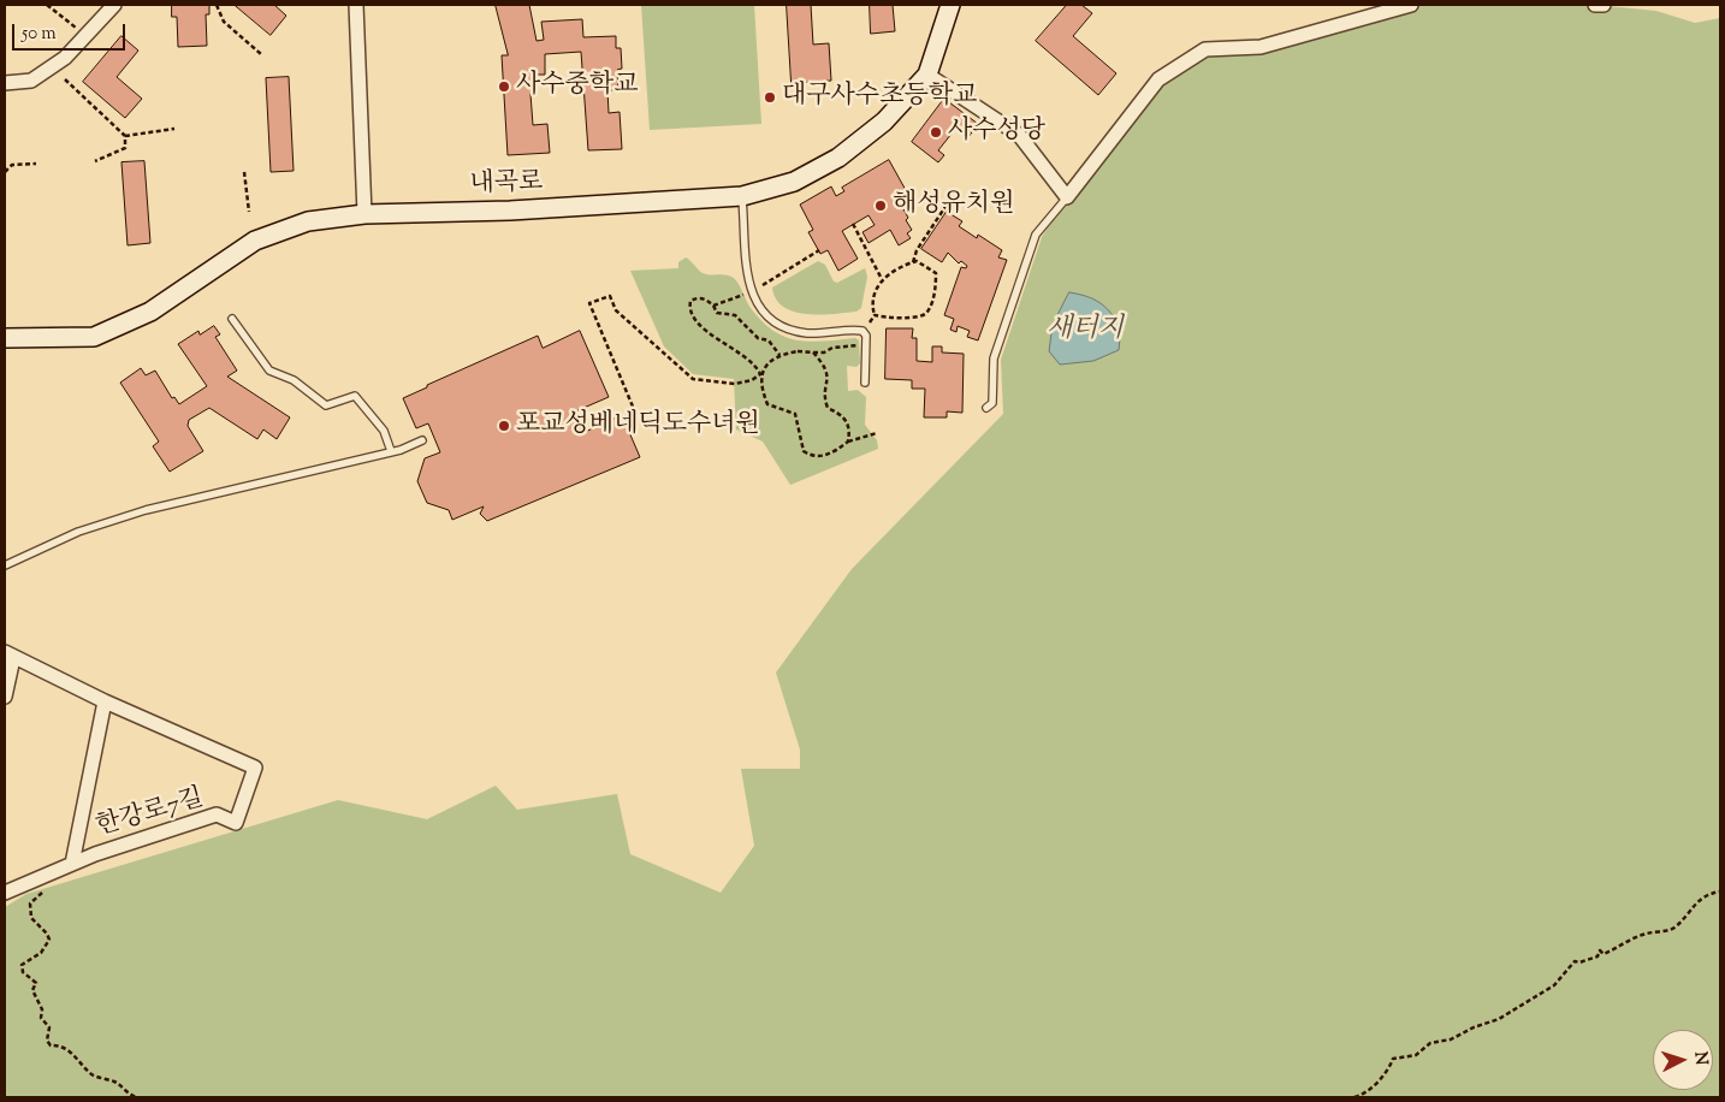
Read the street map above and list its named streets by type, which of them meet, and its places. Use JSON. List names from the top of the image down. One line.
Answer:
{"streets":{"main road":["내곡로"],"street":["한강로7길"]},"water":["새터지"],"places":["사수중학교","대구사수초등학교","사수성당","해성유치원","포교성베네딕도수녀원"],"scale_bar":"50 m","north":"right"}
